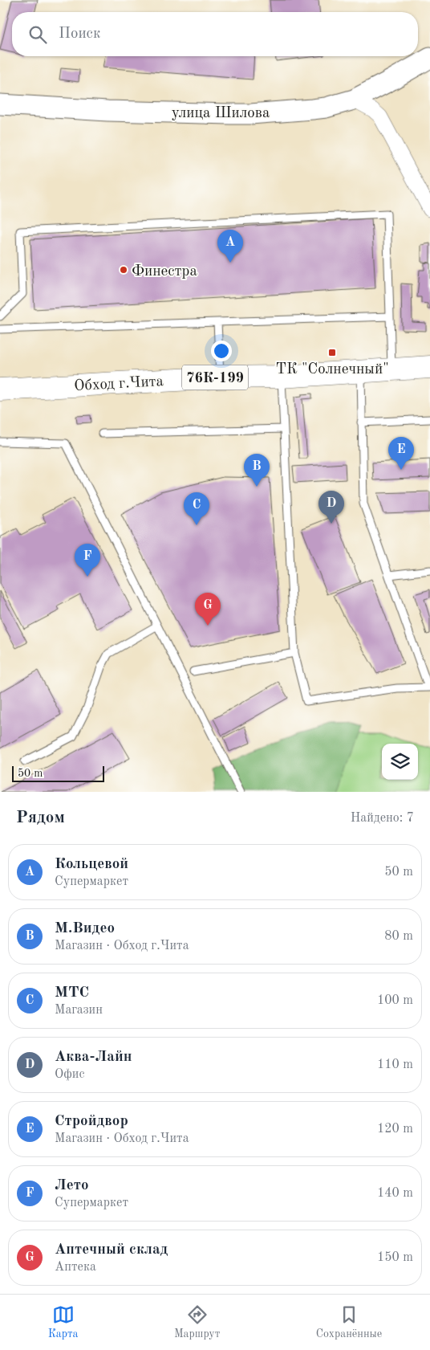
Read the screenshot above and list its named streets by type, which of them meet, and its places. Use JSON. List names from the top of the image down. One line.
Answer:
{"streets":{"highway":["76К-199","Обход г.Чита"],"main road":["улица Шилова"]},"places":{"other":["Финестра"],"transit":["ТК \"Солнечный\""]},"scale_bar":"50 m","page":{"search":"Поиск","pins":["A","E","B","D","C","F","G"],"scale":"50 m","heading":["Рядом","Найдено: 7"],"list":[{"mark":"A","name":"Кольцевой","note":"Супермаркет","value":"50 m"},{"mark":"B","name":"М.Видео","note":"Магазин · Обход г.Чита","value":"80 m"},{"mark":"C","name":"МТС","note":"Магазин","value":"100 m"},{"mark":"D","name":"Аква-Лайн","note":"Офис","value":"110 m"},{"mark":"E","name":"Стройдвор","note":"Магазин · Обход г.Чита","value":"120 m"},{"mark":"F","name":"Лето","note":"Супермаркет","value":"140 m"},{"mark":"G","name":"Аптечный склад","note":"Аптека","value":"150 m"}],"nav":["Карта","Маршрут","Сохранённые"]}}
